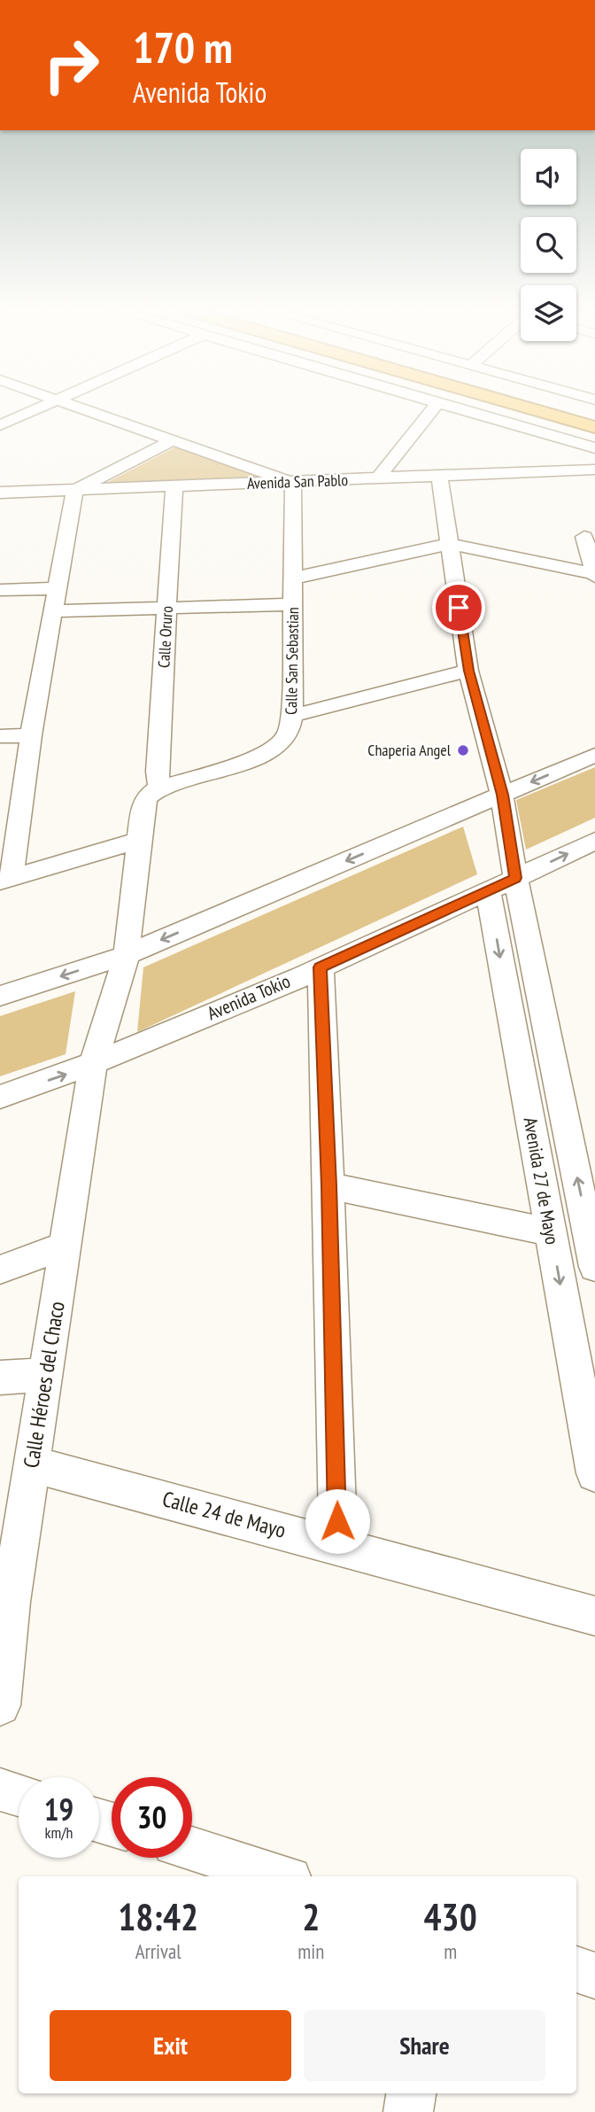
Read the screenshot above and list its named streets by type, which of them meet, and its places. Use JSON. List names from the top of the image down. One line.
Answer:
{"streets":{"street":["Avenida San Pablo","Calle Oruro","Calle San Sebastian","Avenida Tokio","Avenida 27 de Mayo","Calle Héroes del Chaco","Calle 24 de Mayo"]},"crossings":[["Avenida San Pablo","Calle Oruro"],["Avenida San Pablo","Calle San Sebastian"],["Calle Oruro","Calle San Sebastian"],["Calle Oruro","Calle Héroes del Chaco"],["Calle San Sebastian","Calle Héroes del Chaco"],["Avenida Tokio","Avenida 27 de Mayo"],["Avenida Tokio","Calle Héroes del Chaco"],["Calle Héroes del Chaco","Calle 24 de Mayo"]],"places":["Chaperia Angel"],"page":{"turn":["170 m","Avenida Tokio"],"speed":"19 km/h","limit":"30","eta":["18:42","Arrival","2","min","430","m"],"buttons":["Exit","Share"]}}
